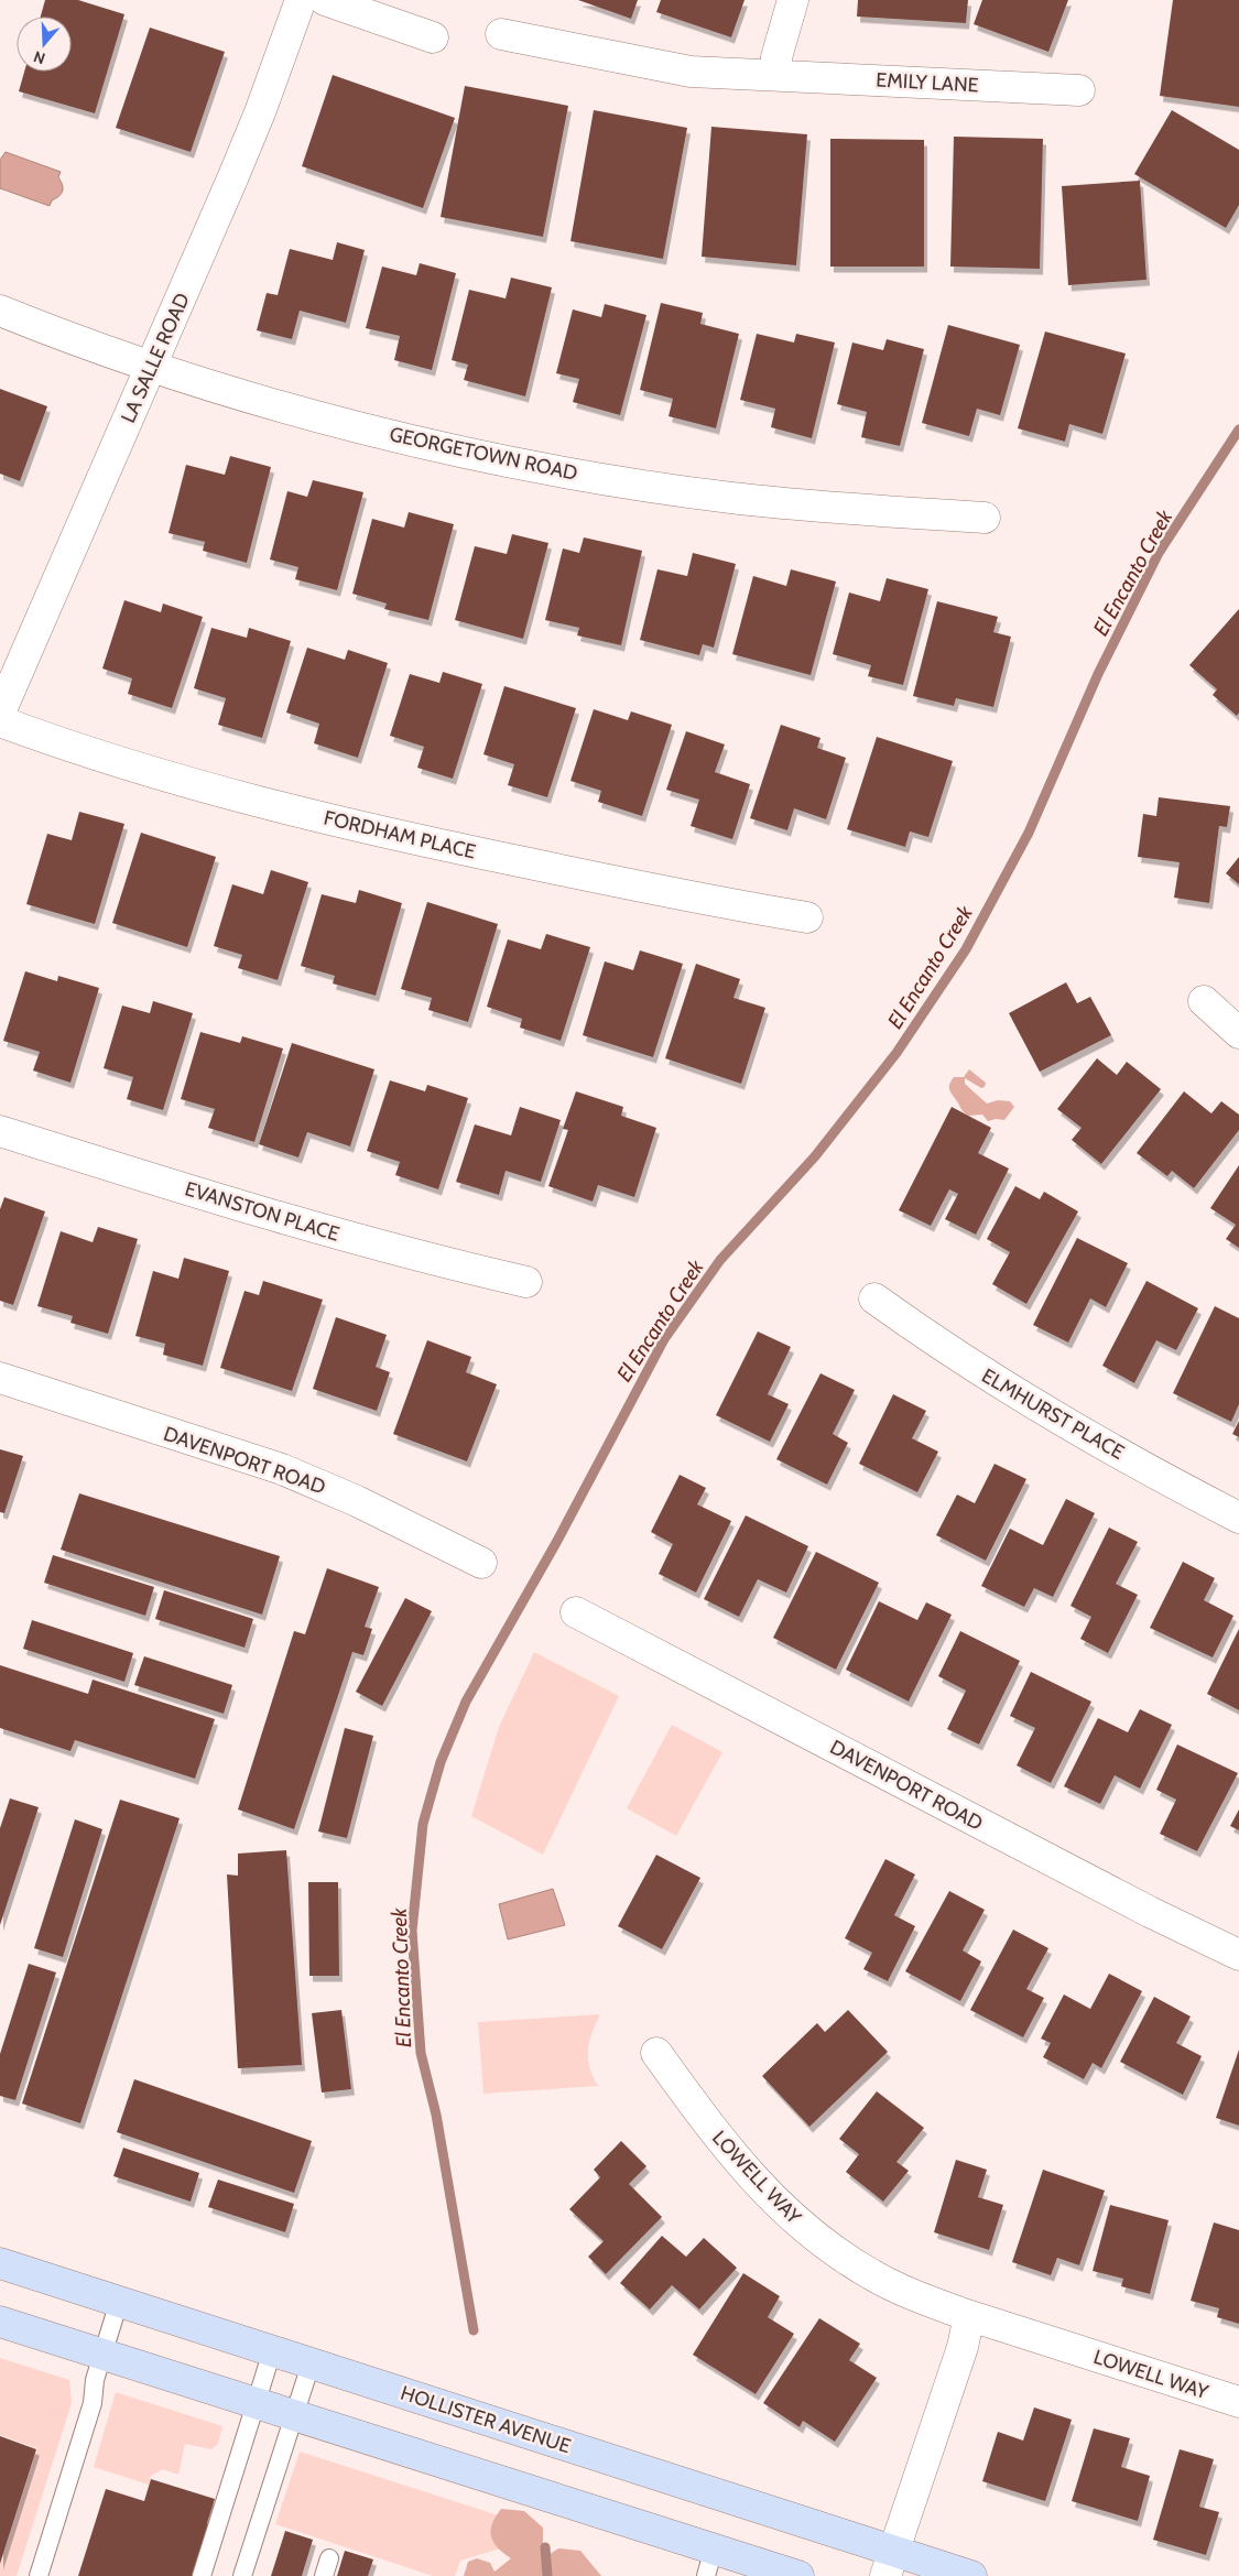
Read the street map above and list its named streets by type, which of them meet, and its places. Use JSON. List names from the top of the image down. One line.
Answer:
{"streets":{"main road":["HOLLISTER AVENUE"],"street":["EMILY LANE","LA SALLE ROAD","GEORGETOWN ROAD","FORDHAM PLACE","EVANSTON PLACE","ELMHURST PLACE","DAVENPORT ROAD","LOWELL WAY"]},"crossings":[["LA SALLE ROAD","GEORGETOWN ROAD"]],"water":["El Encanto Creek"],"north":"bottom"}
